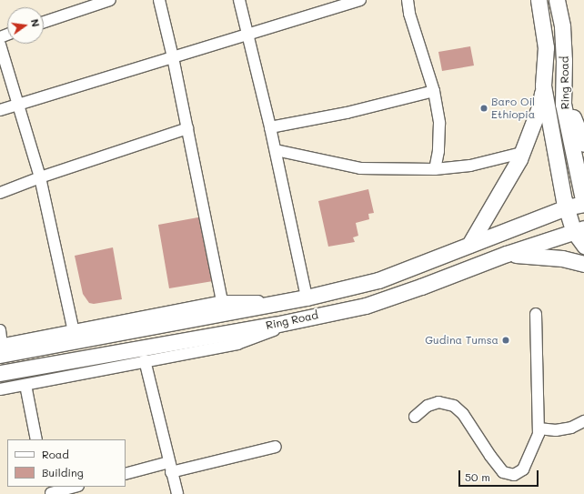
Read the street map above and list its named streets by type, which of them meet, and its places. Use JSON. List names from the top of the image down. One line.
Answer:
{"streets":{"highway":["Ring Road"]},"places":["Baro Oil Ethiopia","Gudina Tumsa"],"legend":["Road","Building"],"scale_bar":"50 m","north":"right"}
